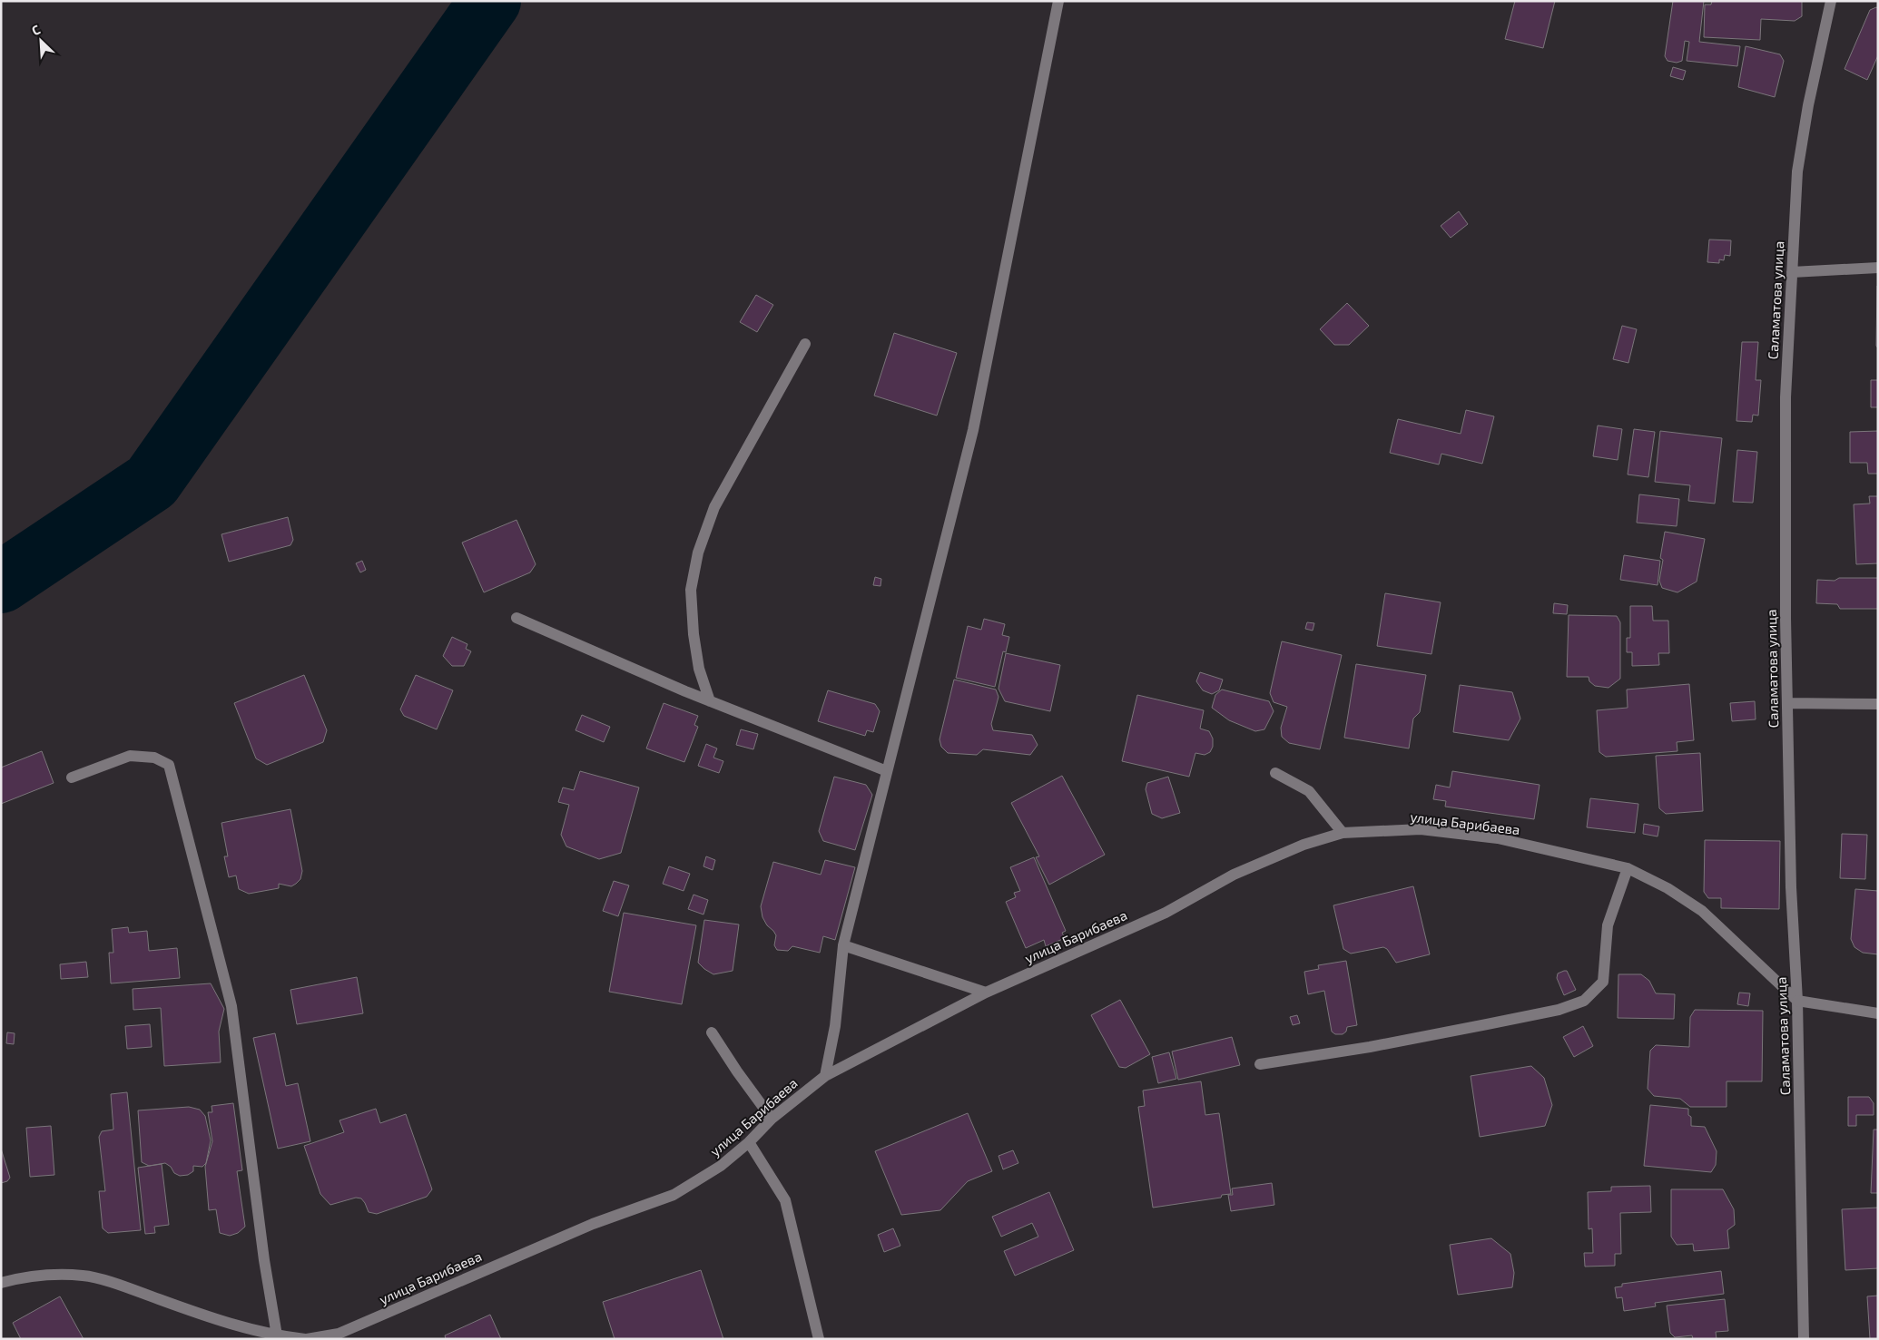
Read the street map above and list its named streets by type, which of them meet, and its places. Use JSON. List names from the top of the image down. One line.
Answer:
{"streets":{"street":["Саламатова улица","улица Барибаева"]},"crossings":[["Саламатова улица","улица Барибаева"]],"north":"top left"}
